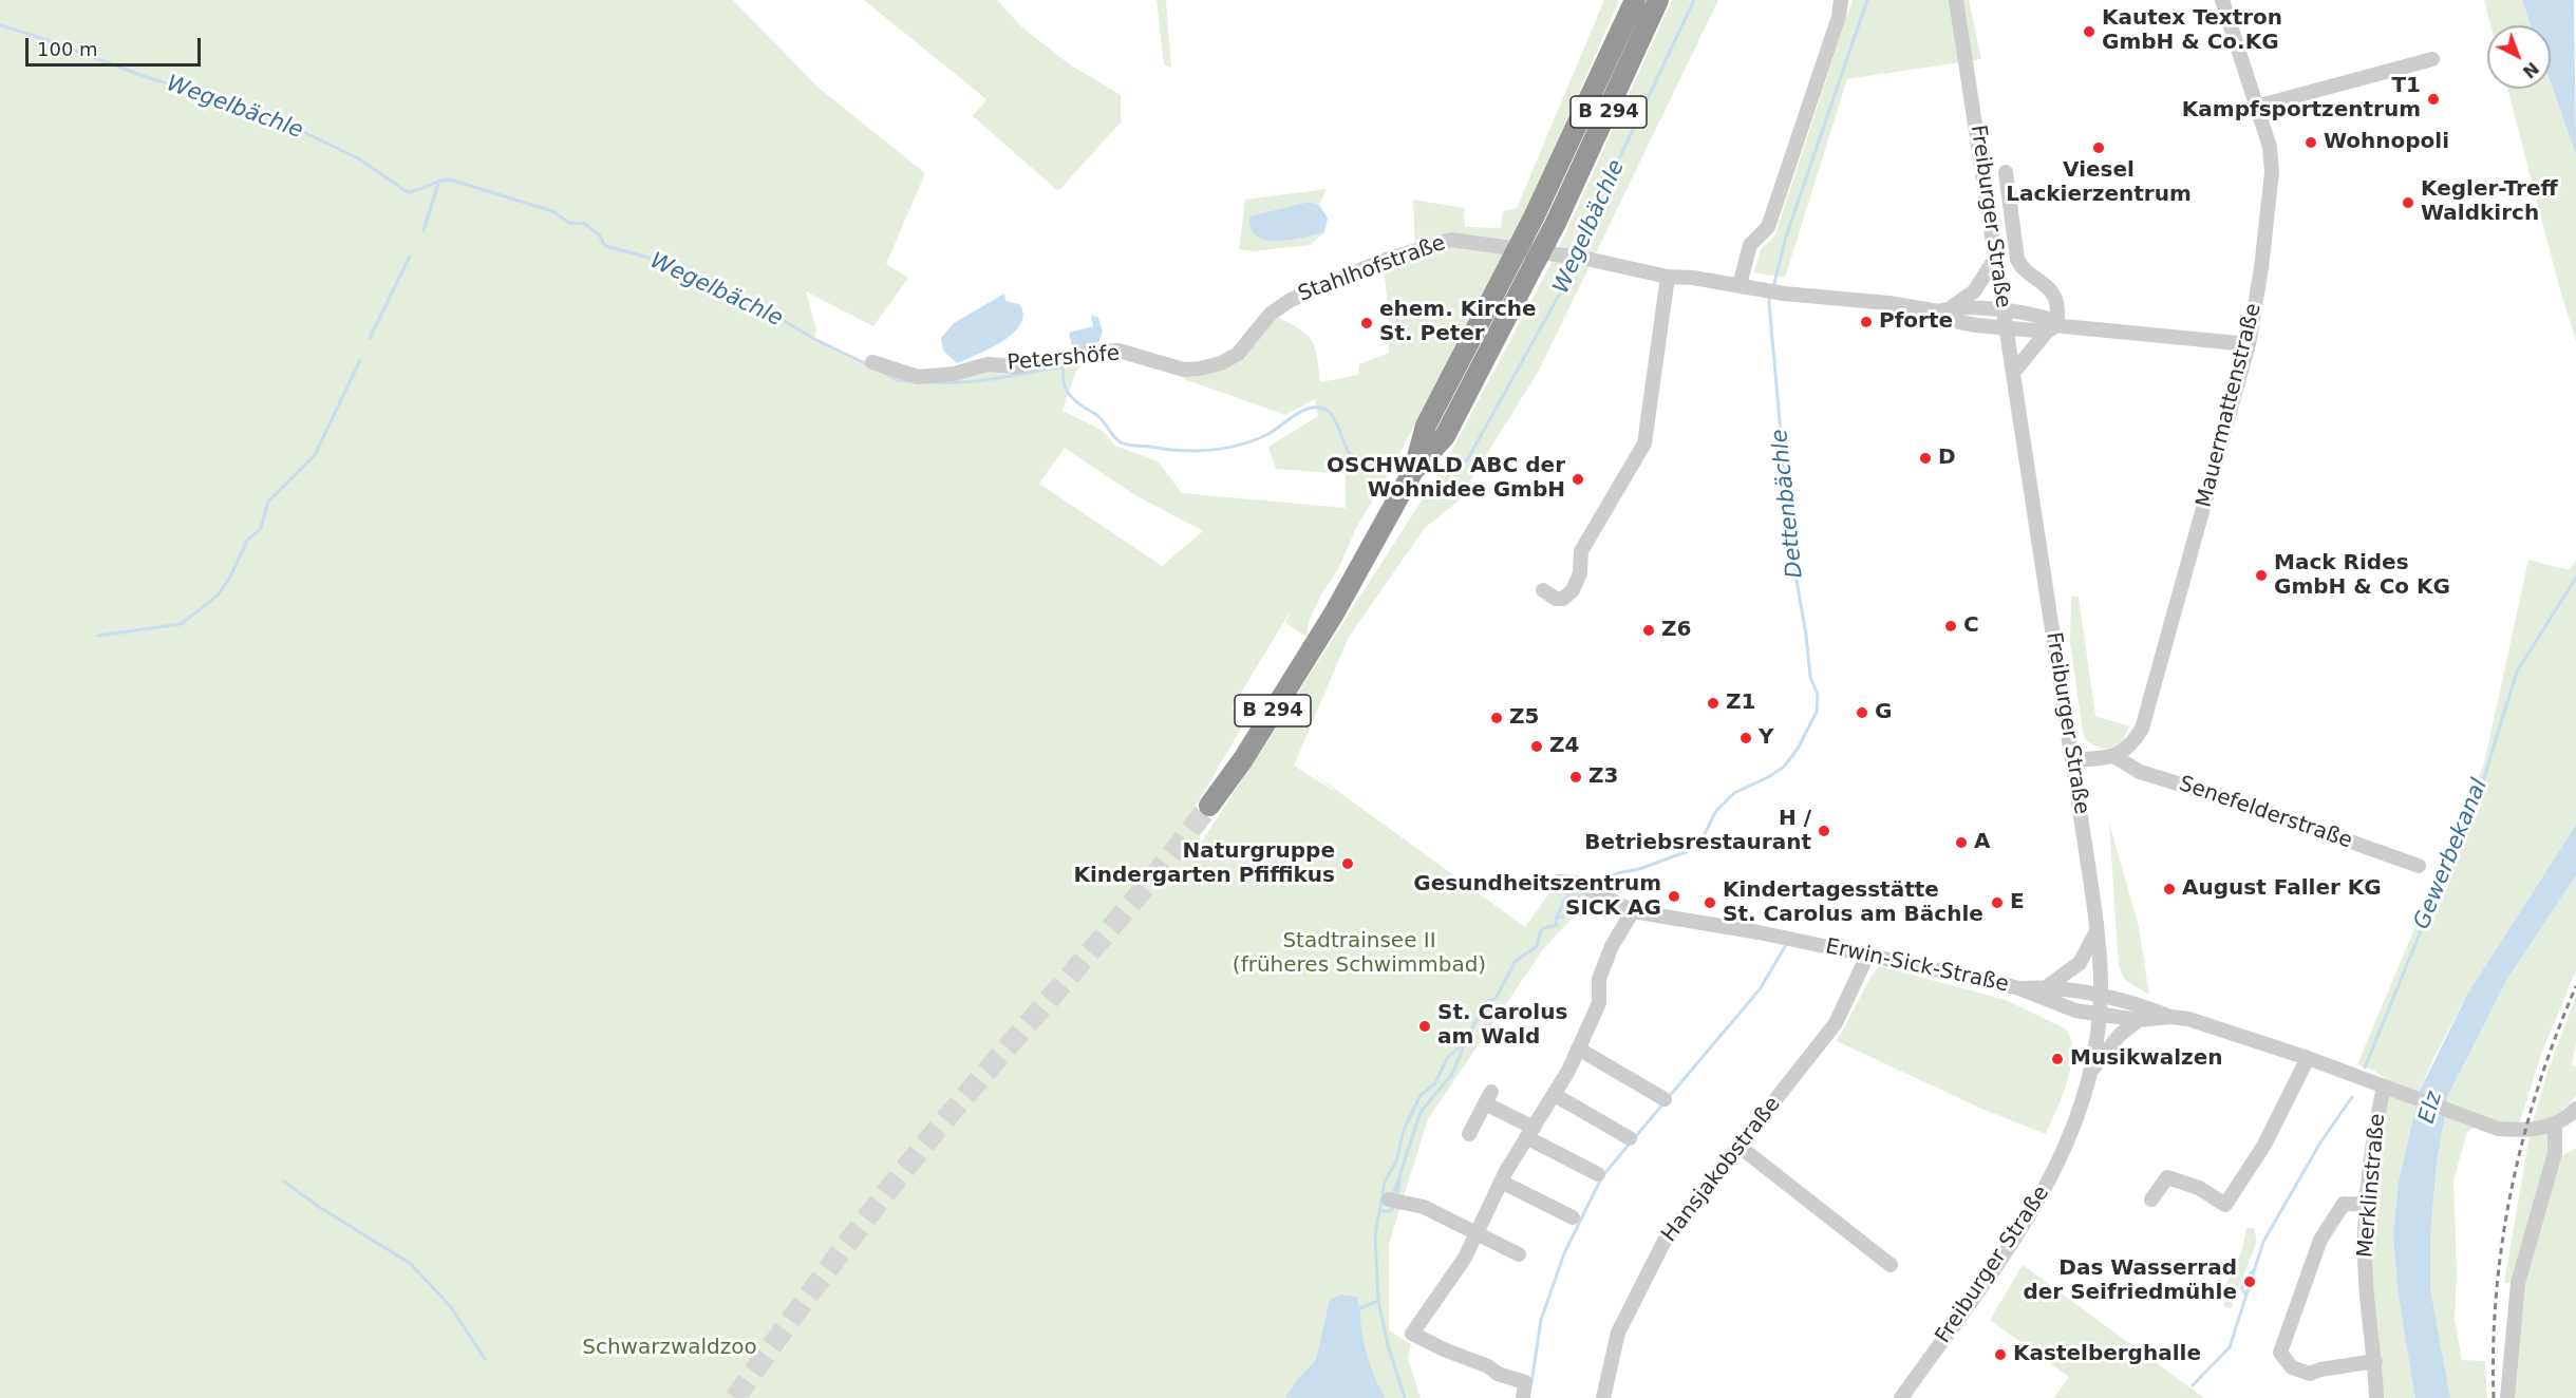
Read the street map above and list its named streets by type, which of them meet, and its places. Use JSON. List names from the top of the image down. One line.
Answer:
{"streets":{"highway":["B 294"],"street":["Freiburger Straße","Stahlhofstraße","Petershöfe","Mauermattenstraße","Senefelderstraße","Erwin-Sick-Straße","Hansjakobstraße","Merklinstraße"]},"crossings":[["Freiburger Straße","Stahlhofstraße"],["Freiburger Straße","Erwin-Sick-Straße"],["Stahlhofstraße","Petershöfe"],["Mauermattenstraße","Senefelderstraße"],["Erwin-Sick-Straße","Hansjakobstraße"]],"water":["Wegelbächle","Dettenbächle","Gewerbekanal","Elz"],"parks":["Stadtrainsee II (früheres Schwimmbad)","Schwarzwaldzoo"],"places":["Kautex Textron GmbH & Co.KG","T1 Kampfsportzentrum","Wohnopoli","Viesel Lackierzentrum","Kegler-Treff Waldkirch","Pforte","ehem. Kirche St. Peter","D","OSCHWALD ABC der Wohnidee GmbH","Mack Rides GmbH & Co KG","C","Z6","Z1","G","Z5","Y","Z4","Z3","H / Betriebsrestaurant","A","Naturgruppe Kindergarten Pfiffikus","August Faller KG","Gesundheitszentrum SICK AG","Kindertagesstätte St. Carolus am Bächle","E","St. Carolus am Wald","Musikwalzen","Das Wasserrad der Seifriedmühle","Kastelberghalle"],"scale_bar":"100 m","north":"bottom right"}
